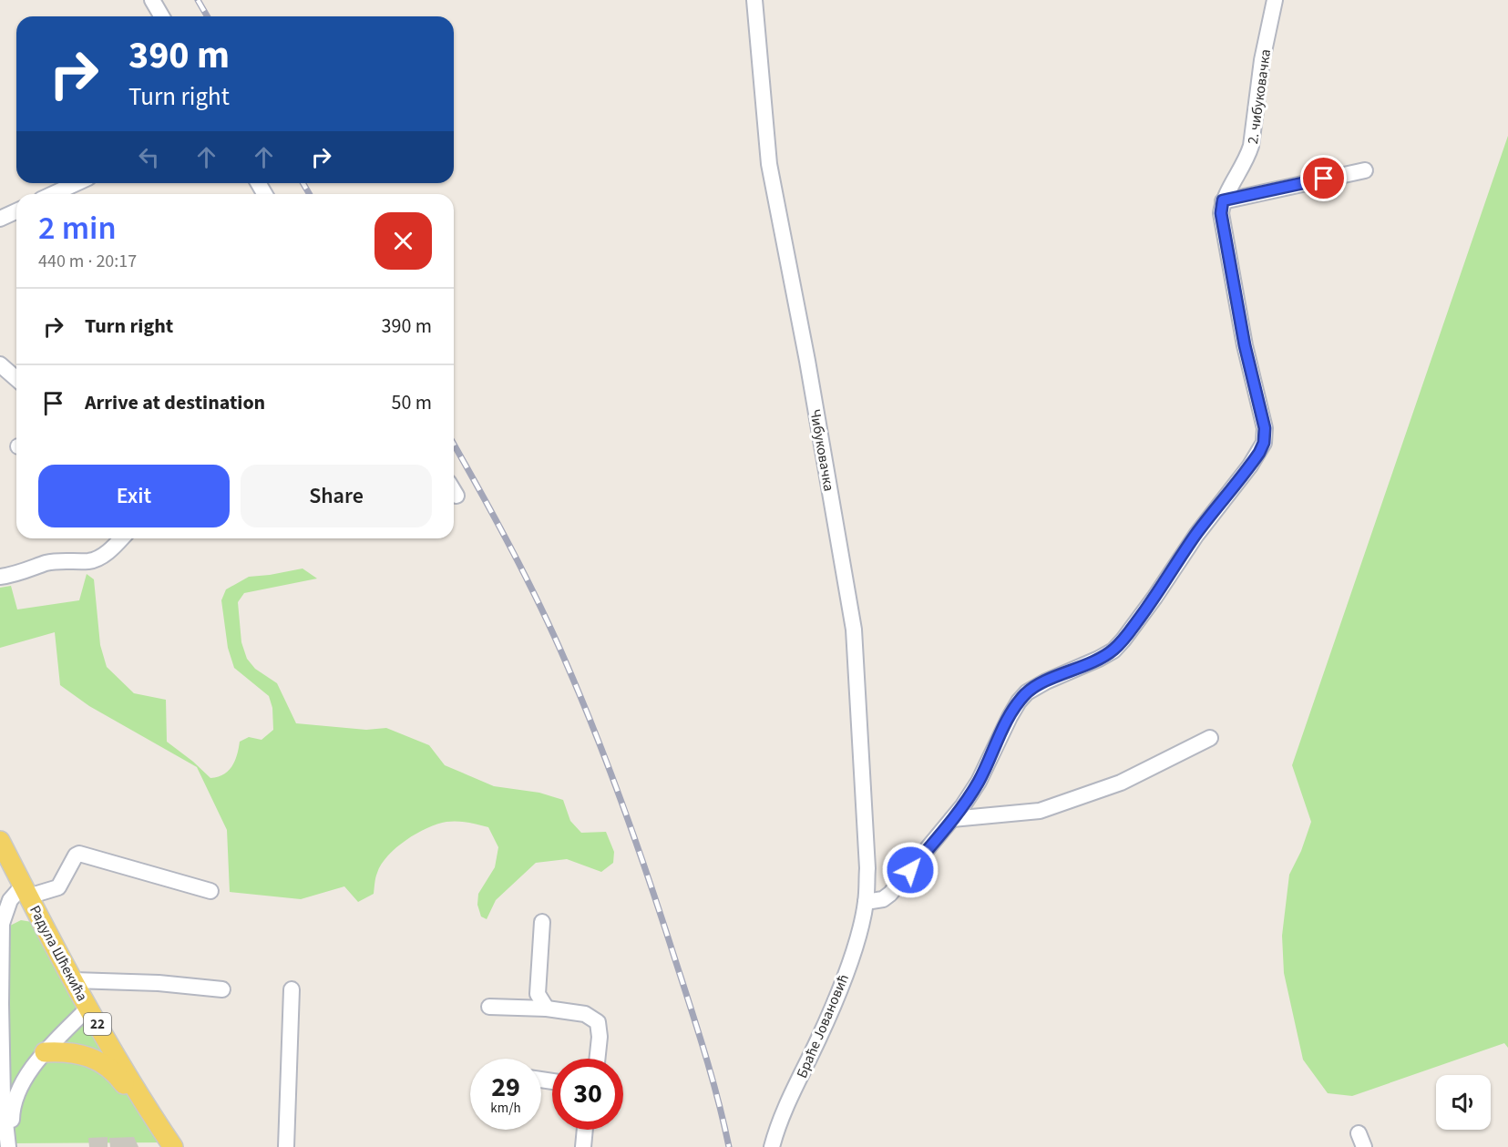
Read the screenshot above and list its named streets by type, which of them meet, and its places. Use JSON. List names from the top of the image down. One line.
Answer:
{"streets":{"main road":["Радула Шћекића","22"],"street":["2. чибуковачка","Чибуковачка","Браће Јовановић"]},"crossings":[["Чибуковачка","Браће Јовановић"]],"page":{"turn":["390 m","Turn right"],"heading":["2 min","440 m · 20:17"],"list":[{"name":"Turn right","value":"390 m"},{"name":"Arrive at destination","value":"50 m"}],"buttons":["Exit","Share"],"speed":"29 km/h","limit":"30"}}
